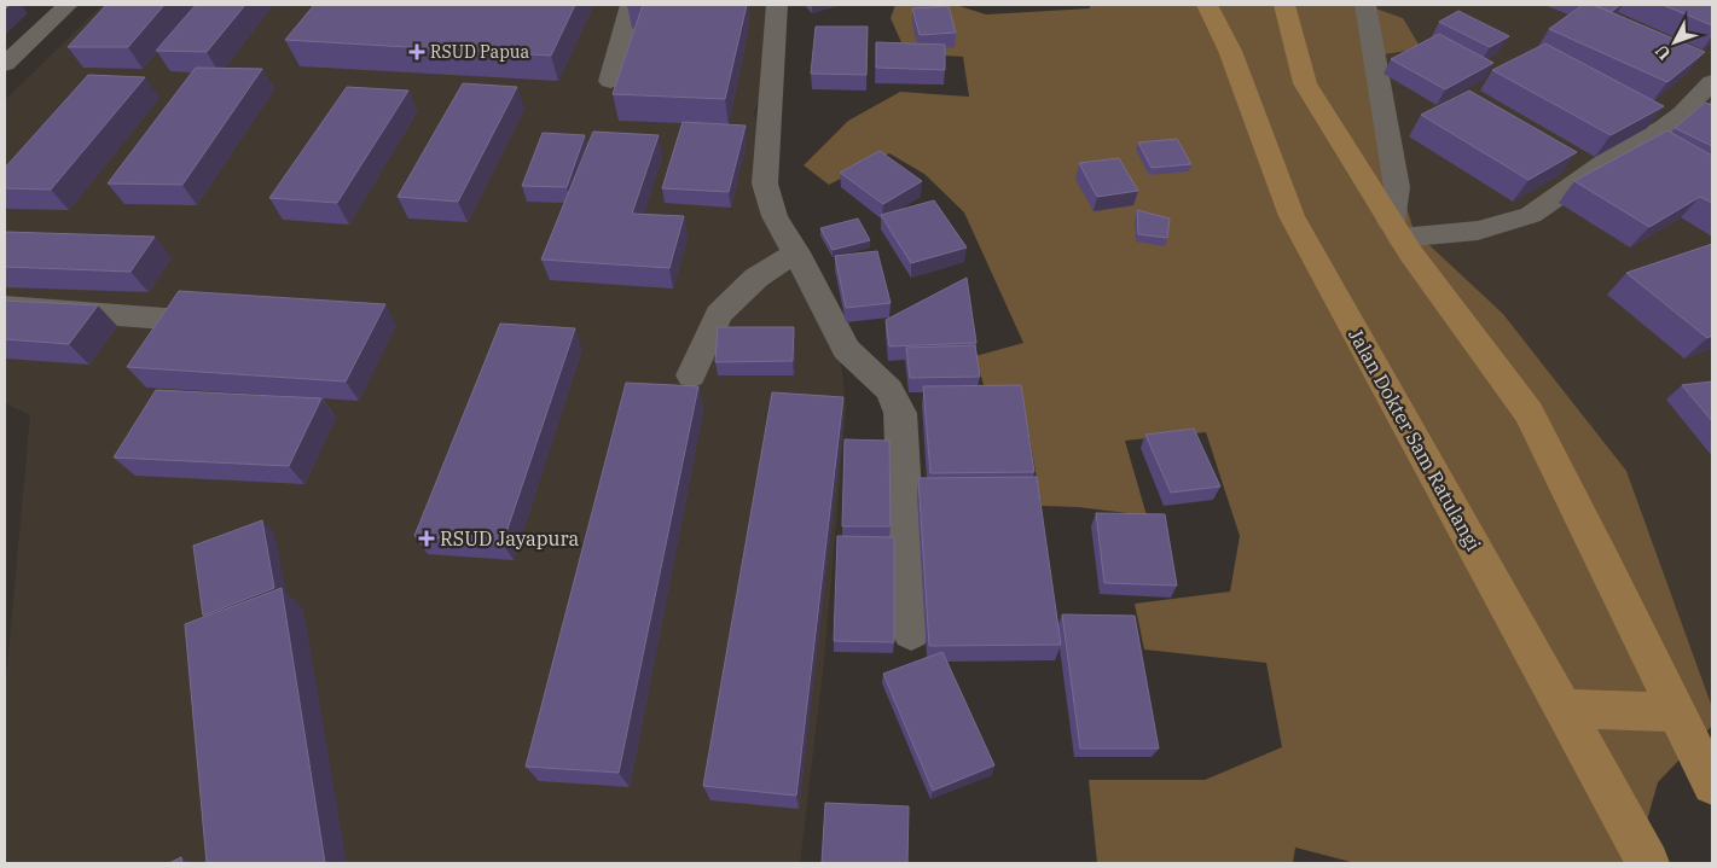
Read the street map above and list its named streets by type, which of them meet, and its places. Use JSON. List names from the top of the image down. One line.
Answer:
{"streets":{"main road":["Jalan Dokter Sam Ratulangi"]},"places":{"health":["RSUD Papua","RSUD Jayapura"]},"north":"bottom left"}
